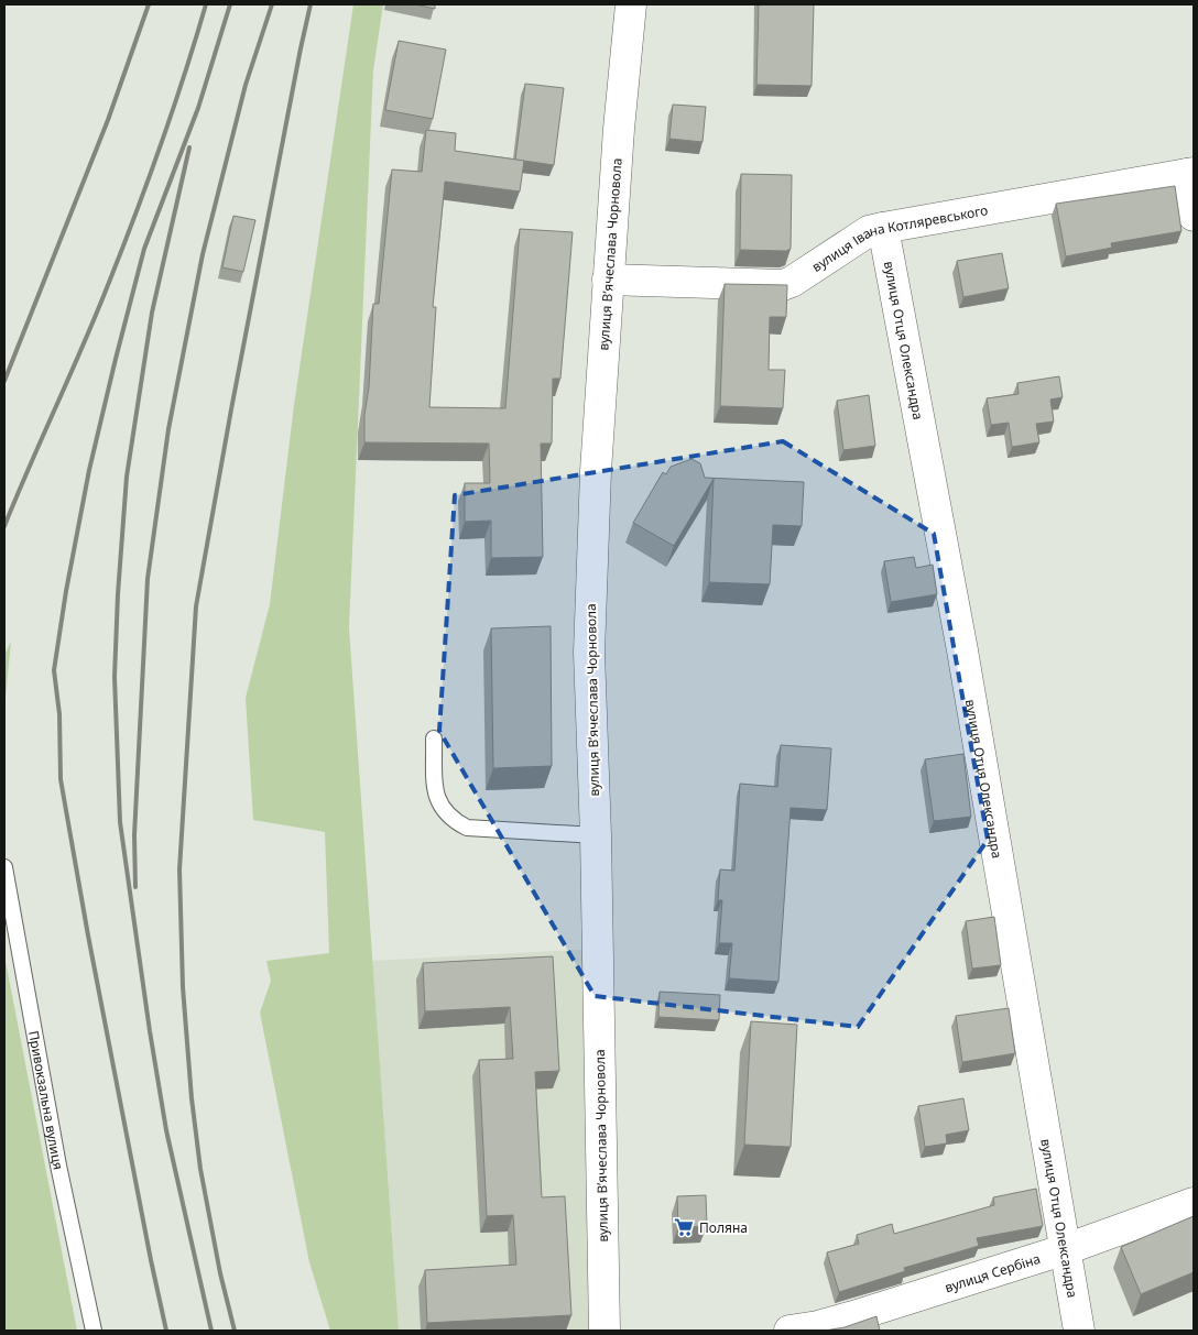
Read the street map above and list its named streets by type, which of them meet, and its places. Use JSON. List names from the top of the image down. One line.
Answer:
{"streets":{"street":["вулиця Івана Котляревського","вулиця Вʼячеслава Чорновола","вулиця Отця Олександра","вулиця Сербіна"],"lane":["Привокзальна вулиця"]},"crossings":[["вулиця Івана Котляревського","вулиця Вʼячеслава Чорновола"],["вулиця Івана Котляревського","вулиця Отця Олександра"],["вулиця Отця Олександра","вулиця Сербіна"]],"places":{"supermarket":["Поляна"]}}
